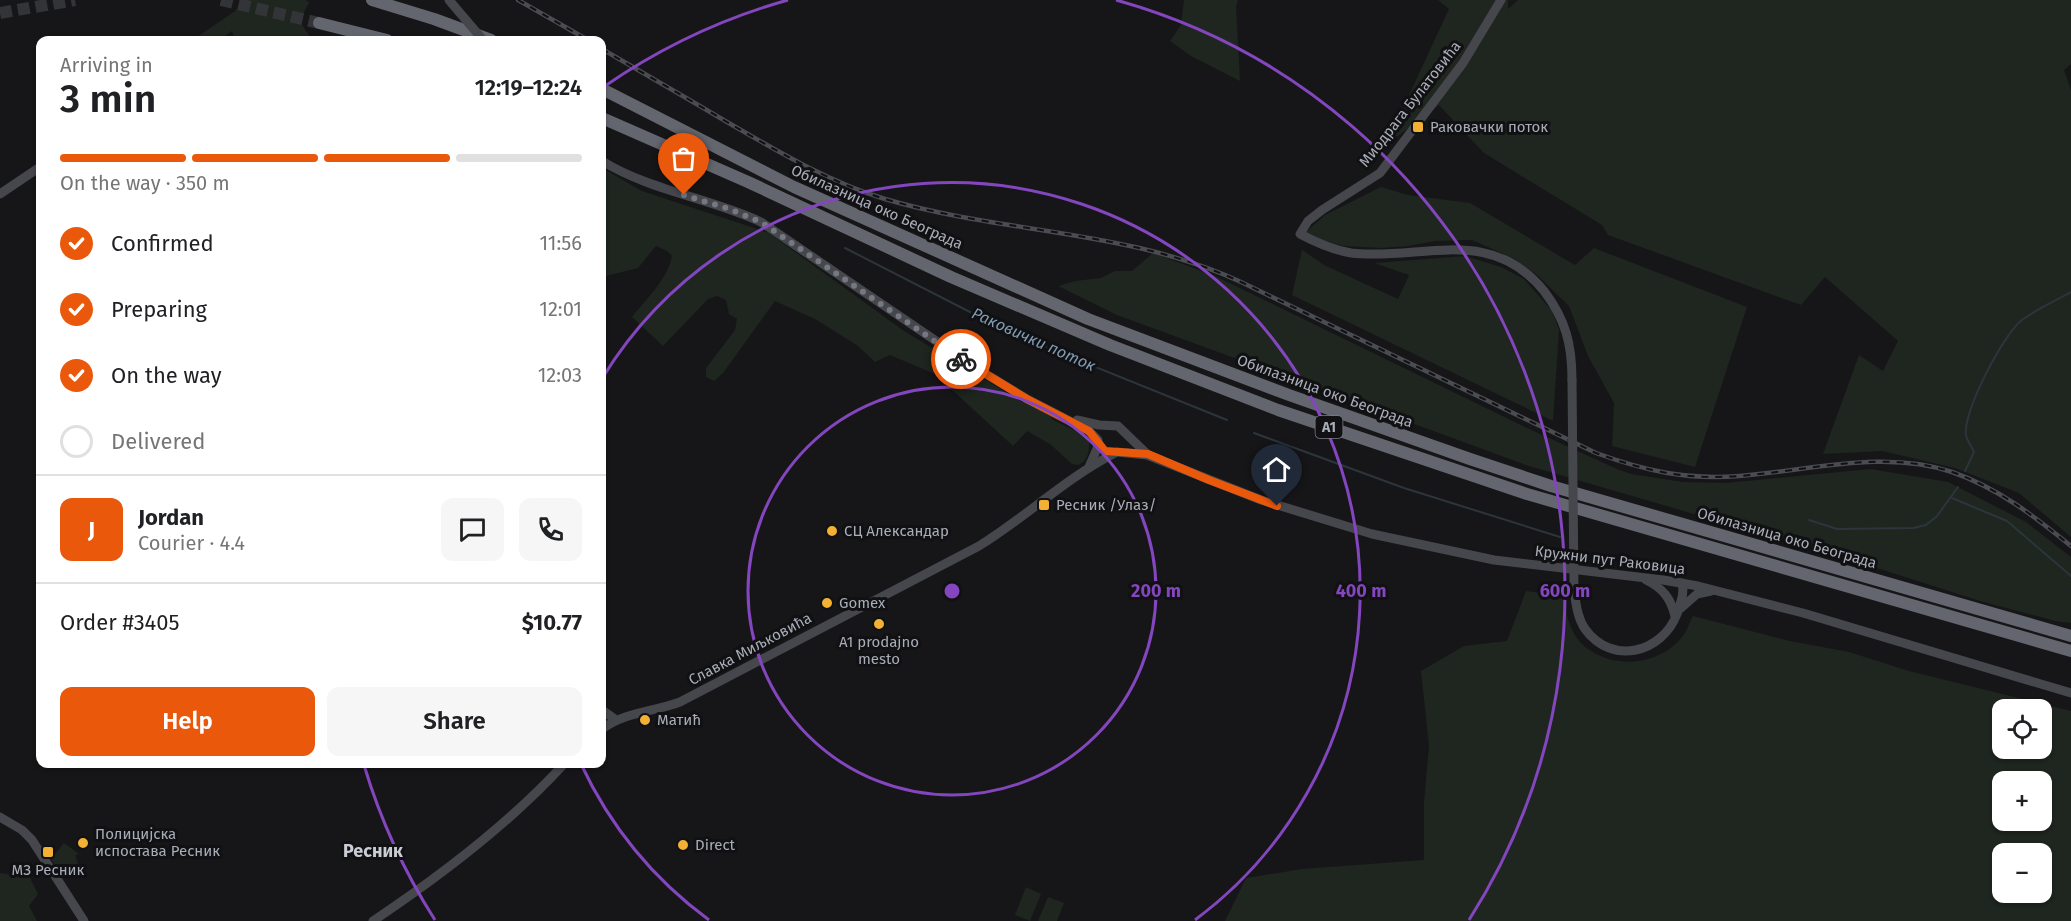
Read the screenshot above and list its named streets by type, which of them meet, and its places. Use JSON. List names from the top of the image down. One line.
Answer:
{"streets":{"highway":["Обилазница око Београда","A1"],"street":["Миодрага Булатовића","Кружни пут Раковица","Славка Миљковића"]},"crossings":[["Кружни пут Раковица","Славка Миљковића"]],"districts":["Ресник"],"water":["Раковички поток"],"places":{"transit":["Раковачки поток","Ресник /Улаз/","МЗ Ресник"],"other":["СЦ Александар","Gomex","A1 prodajno mesto","Матић","Полицијска испостава Ресник","Direct"]},"page":{"heading":["3 min","Arriving in","12:19–12:24"],"panel":["Jordan","Courier · 4.4","Order #3405","$10.77"],"bar":"On the way · 350 m","list":[["Confirmed","11:56"],["Preparing","12:01"],["On the way","12:03"],"Delivered"],"round":"J","buttons":["Help","Share"],"map_buttons":["+","−"]},"rings":["200 m","400 m","600 m"]}
